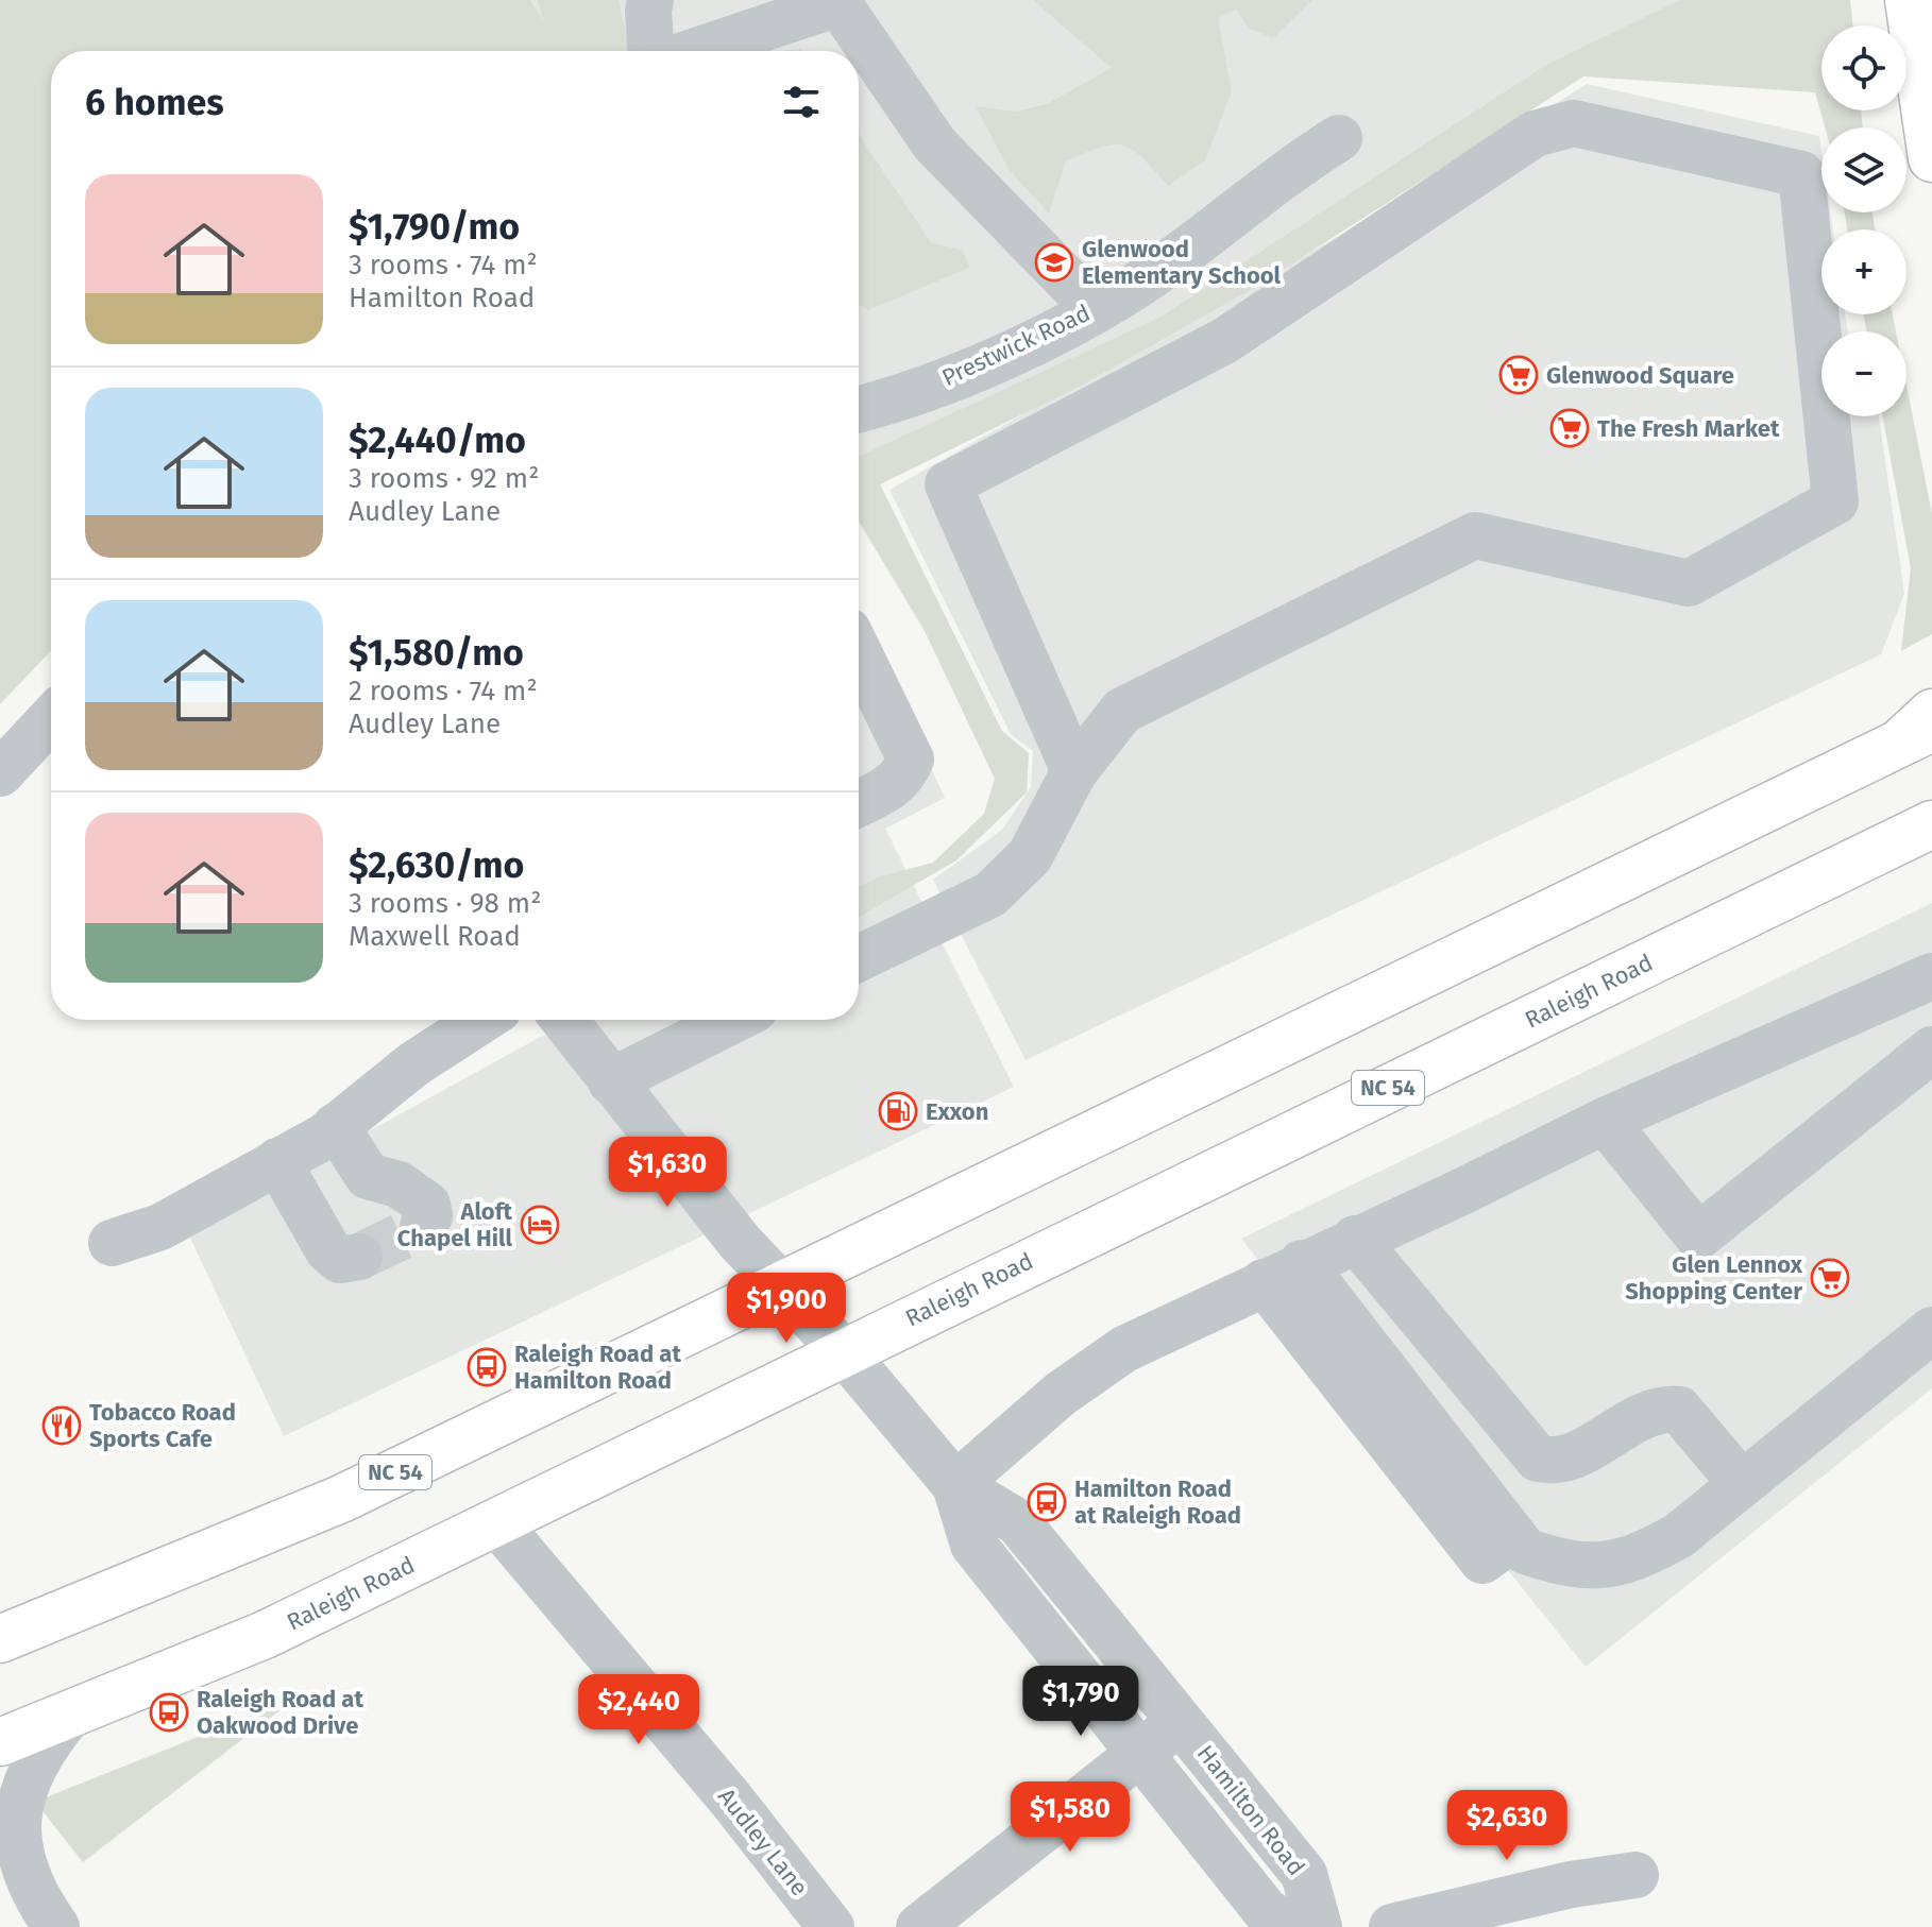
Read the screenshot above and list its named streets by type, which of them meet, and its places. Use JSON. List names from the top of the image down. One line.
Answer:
{"streets":{"main road":["Raleigh Road","NC 54"],"street":["Prestwick Road","Hamilton Road","Audley Lane"]},"crossings":[["Raleigh Road","Hamilton Road"],["Raleigh Road","Audley Lane"],["NC 54","Hamilton Road"]],"places":{"school or university":["Glenwood Elementary School"],"supermarket":["Glenwood Square","The Fresh Market","Glen Lennox Shopping Center"],"fuel station":["Exxon"],"hotel":["Aloft Chapel Hill"],"bus stop":["Raleigh Road at Hamilton Road","Hamilton Road at Raleigh Road","Raleigh Road at Oakwood Drive"],"restaurant":["Tobacco Road Sports Cafe"]},"page":{"map_buttons":["+","−"],"heading":"6 homes","list":[{"name":"$1,790/mo","note":"3 rooms · 74 m² · Hamilton Road"},{"name":"$2,440/mo","note":"3 rooms · 92 m² · Audley Lane"},{"name":"$1,580/mo","note":"2 rooms · 74 m² · Audley Lane"},{"name":"$2,630/mo","note":"3 rooms · 98 m² · Maxwell Road"}],"price":["$1,630","$1,900","$1,790","$2,440","$1,580","$2,630"]}}
